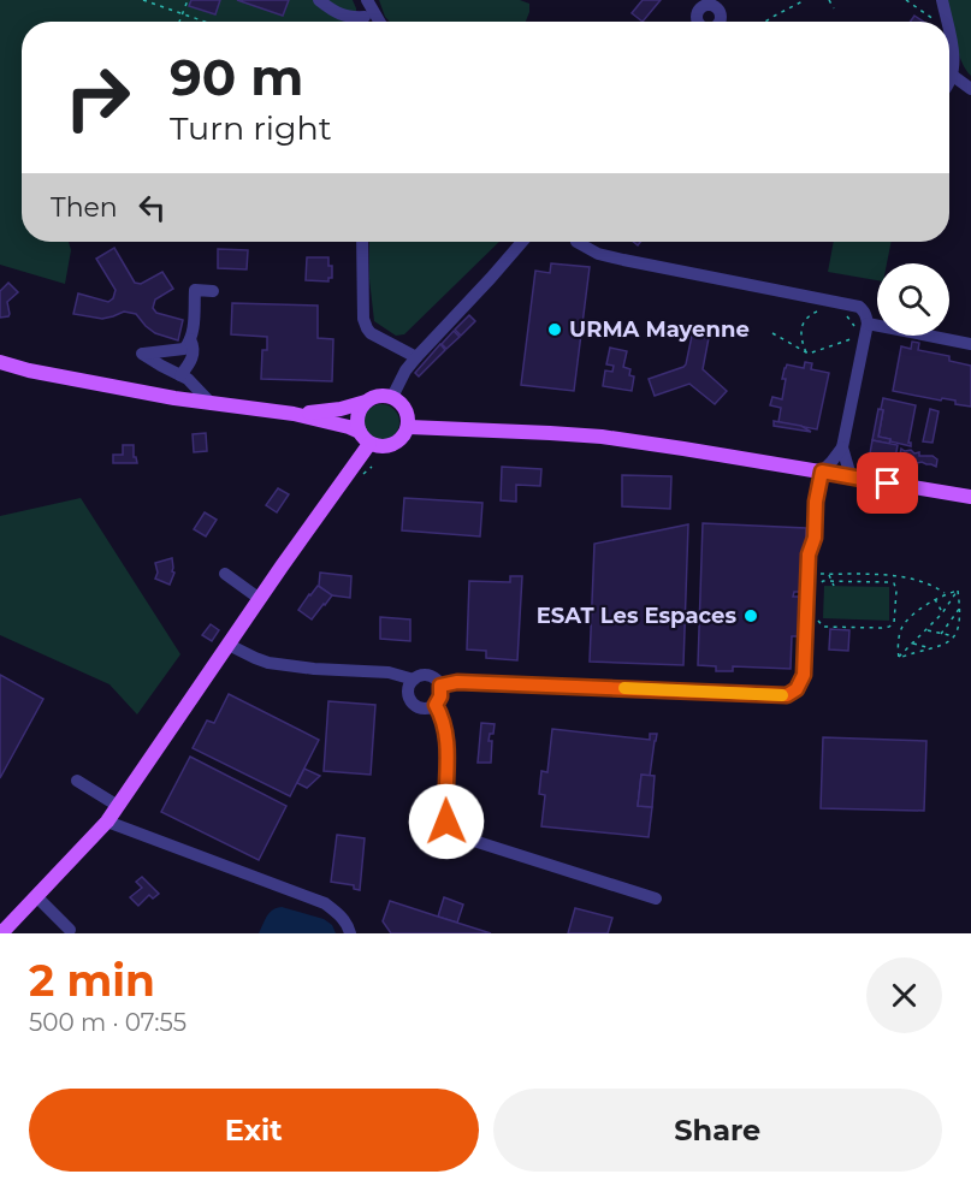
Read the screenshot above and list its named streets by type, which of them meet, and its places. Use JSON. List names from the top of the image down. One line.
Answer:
{"places":["URMA Mayenne","ESAT Les Espaces"],"page":{"turn":["90 m","Turn right"],"then":"Then","heading":["2 min","500 m · 07:55"],"buttons":["Exit","Share"]}}
